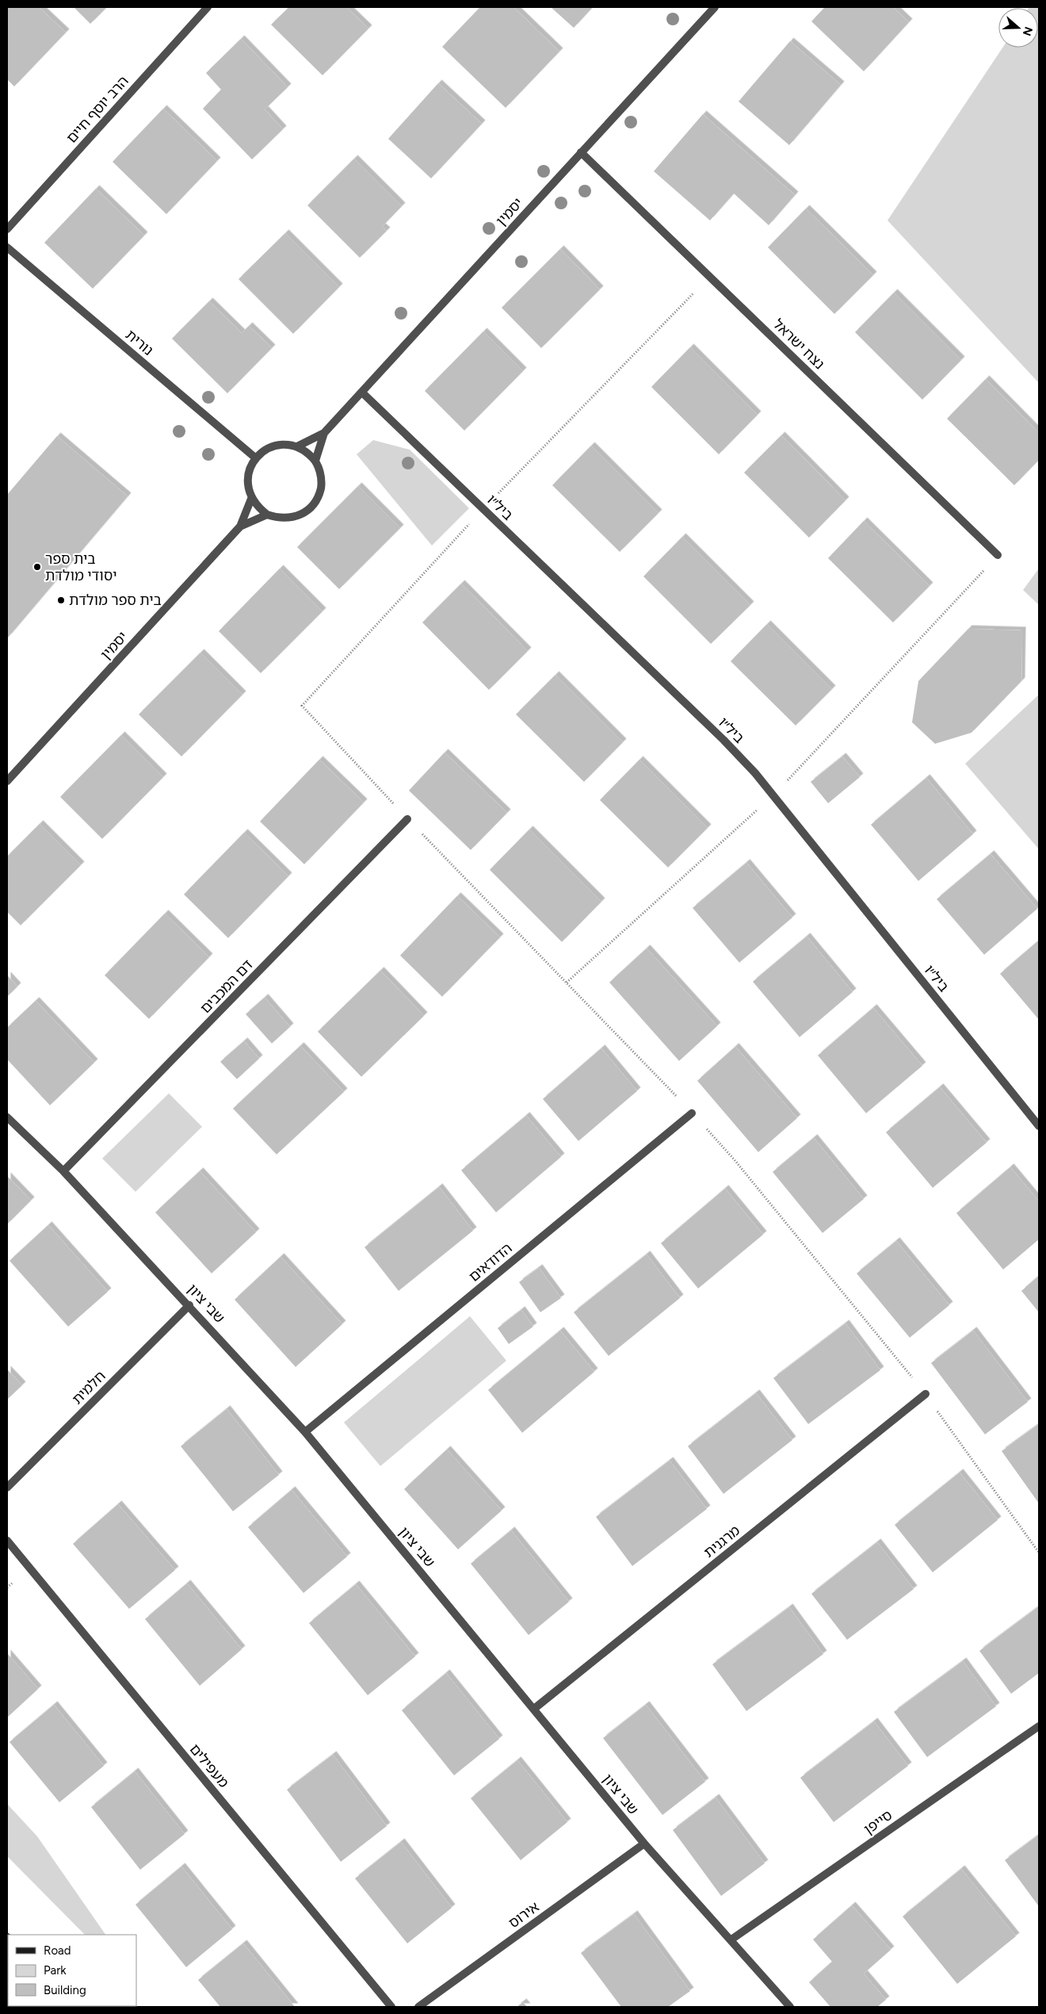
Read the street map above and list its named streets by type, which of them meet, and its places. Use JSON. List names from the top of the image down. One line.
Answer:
{"streets":{"street":["הרב יוסף חיים","יסמין","נורית","נצח ישראל","ביל״ו","דם המכבים","הדודאים","שבי ציון","חלמית","מרגנית","מעפילים","סייפן","אירוס"]},"crossings":[["יסמין","נורית"],["יסמין","נצח ישראל"],["יסמין","ביל״ו"],["דם המכבים","שבי ציון"],["הדודאים","שבי ציון"],["שבי ציון","חלמית"],["שבי ציון","מרגנית"],["שבי ציון","סייפן"],["שבי ציון","אירוס"]],"places":["בית ספר יסודי מולדת","בית ספר מולדת"],"legend":["Road","Park","Building"],"north":"right"}
